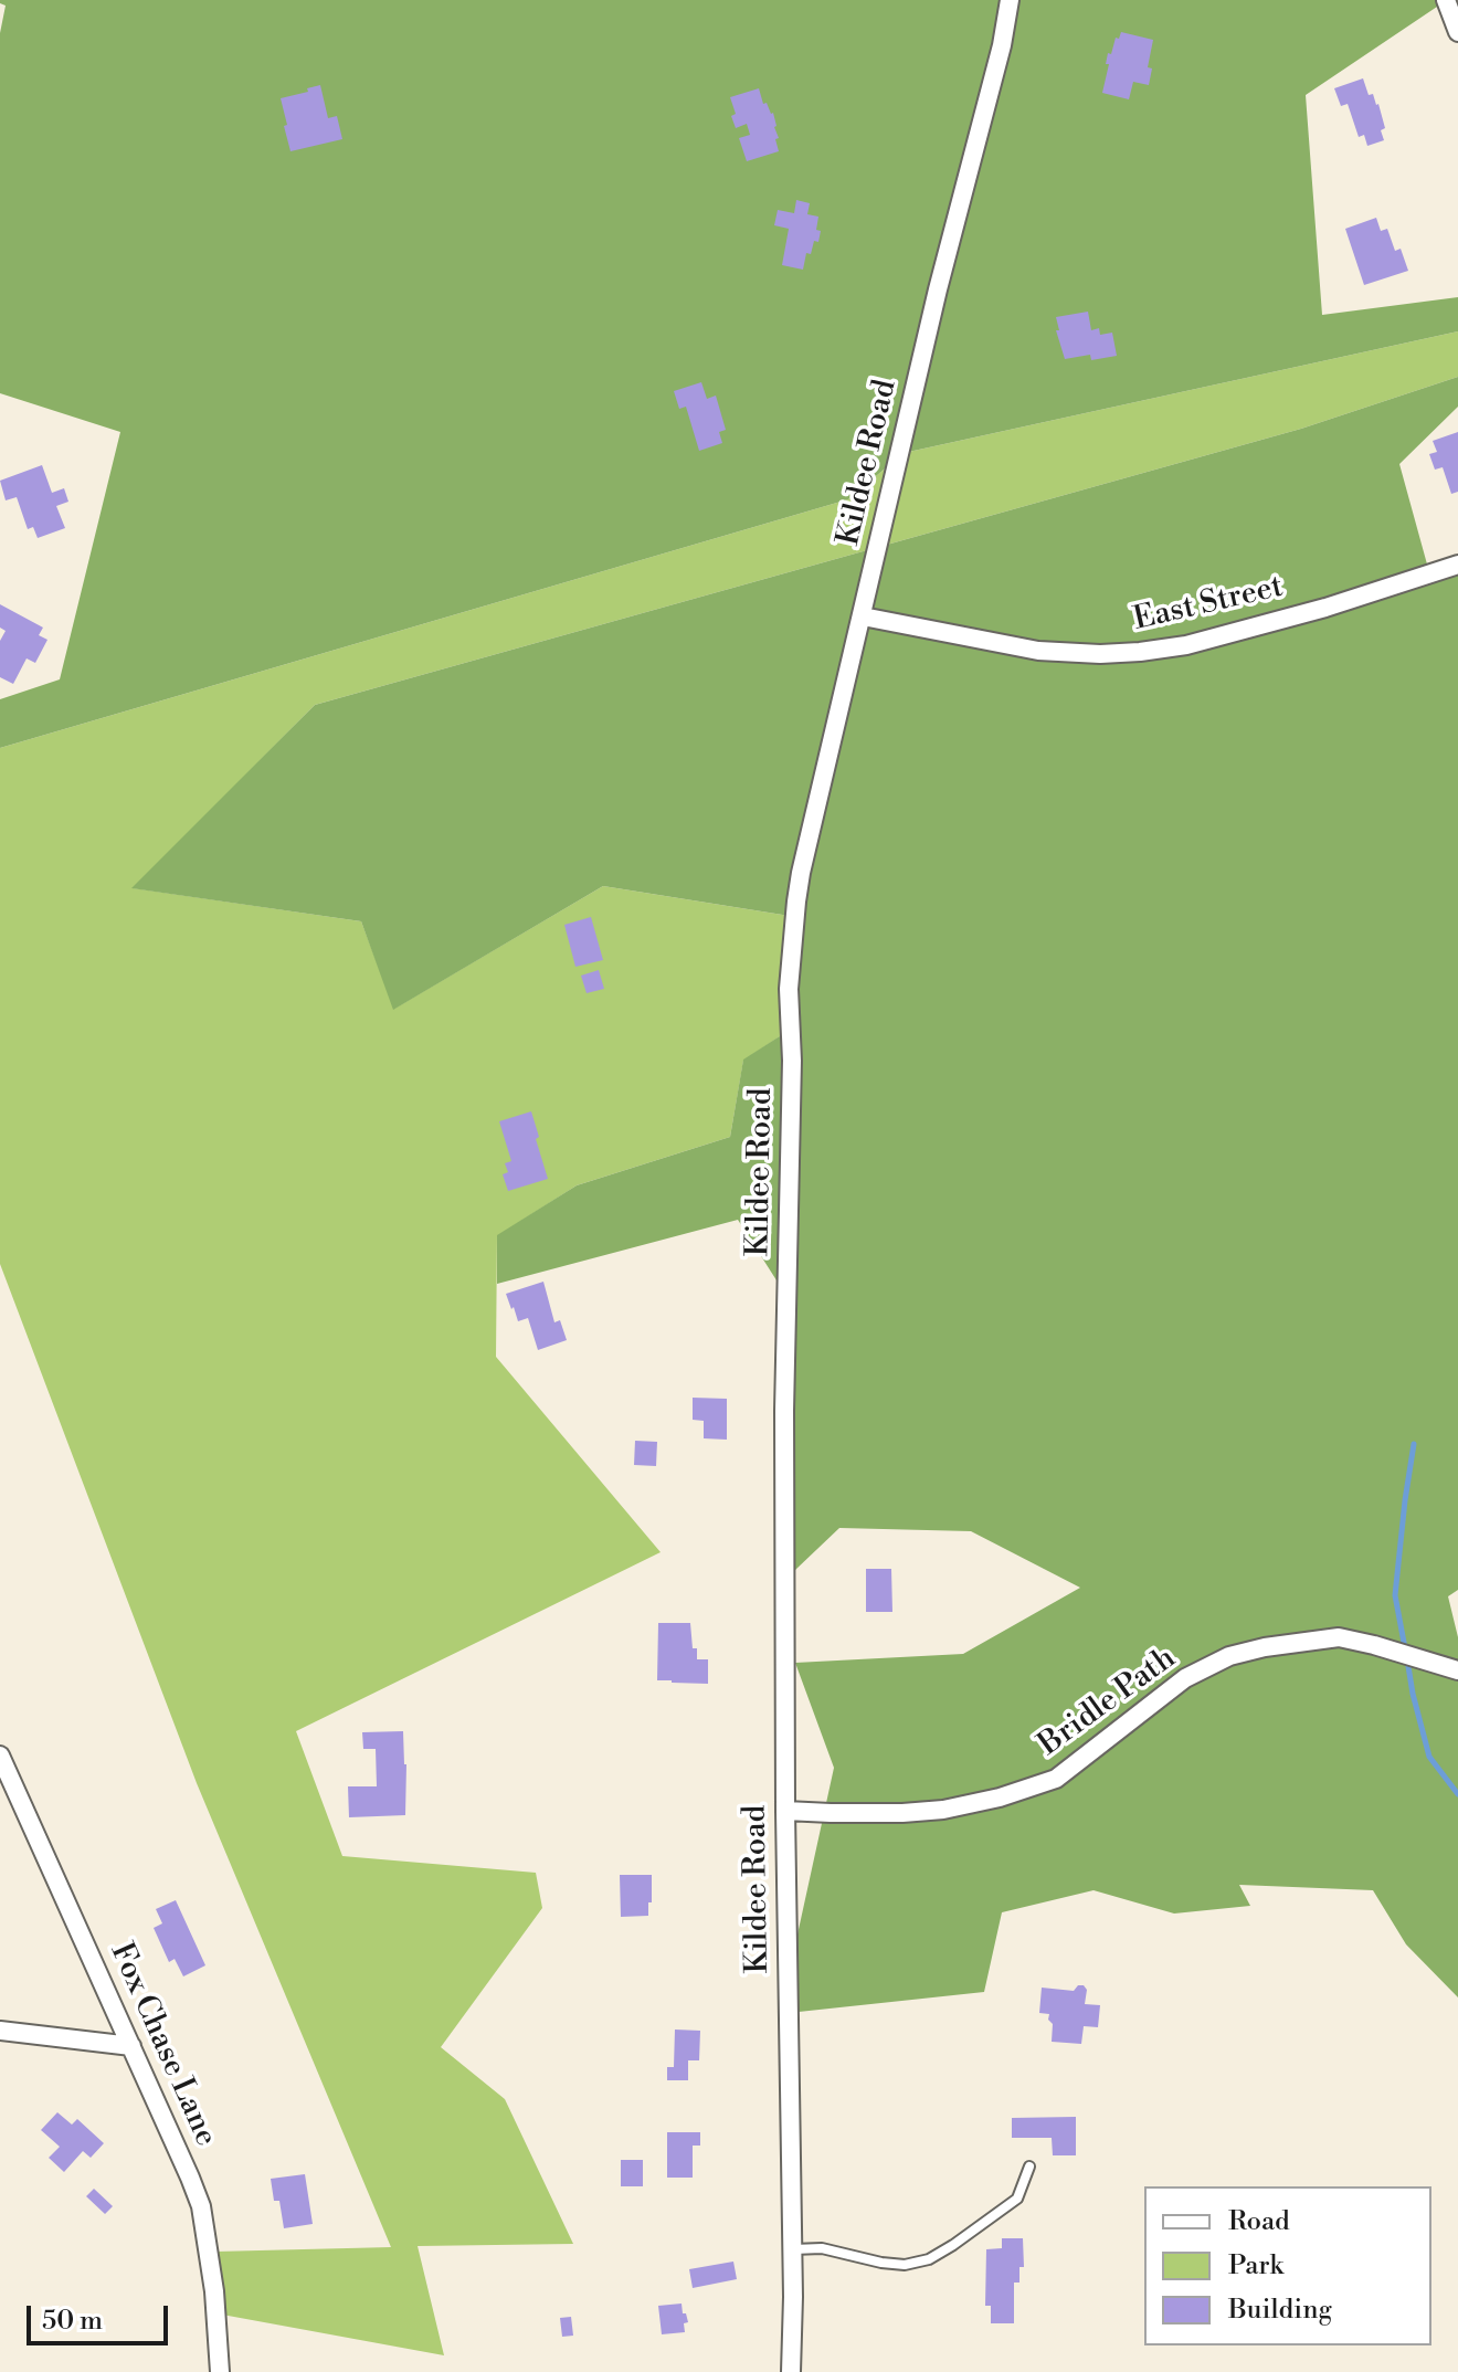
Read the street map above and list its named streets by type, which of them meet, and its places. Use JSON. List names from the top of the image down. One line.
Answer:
{"streets":{"street":["Kildee Road","East Street","Bridle Path","Fox Chase Lane"]},"crossings":[["Kildee Road","East Street"],["Kildee Road","Bridle Path"]],"legend":["Road","Park","Building"],"scale_bar":"50 m"}
